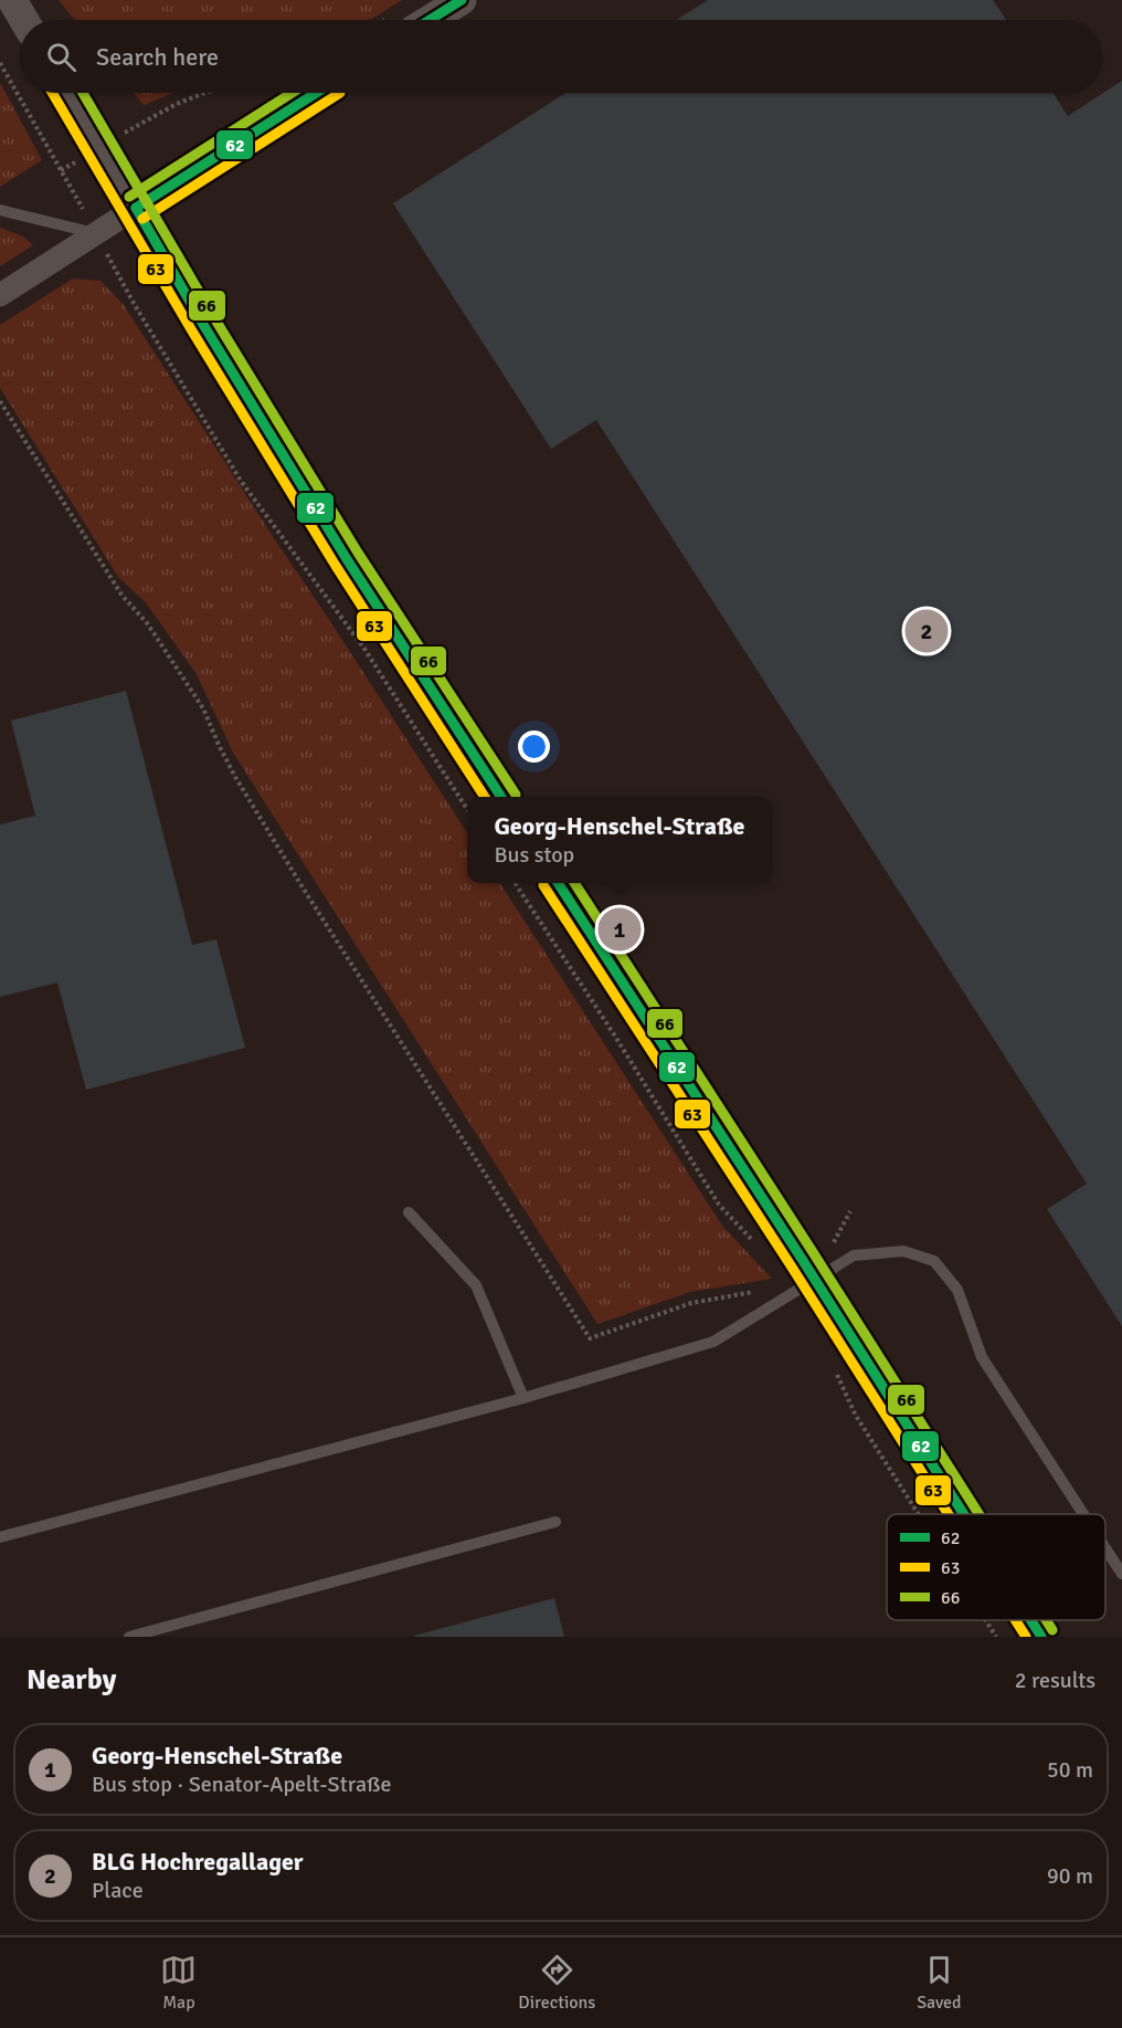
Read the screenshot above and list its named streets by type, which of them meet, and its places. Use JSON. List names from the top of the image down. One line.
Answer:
{"lines":["transit line 62","transit line 63","transit line 66"],"legend":["62","63","66"],"page":{"search":"Search here","pins":["2","1"],"popup":["Georg-Henschel-Straße","Bus stop"],"heading":["Nearby","2 results"],"list":[{"mark":"1","name":"Georg-Henschel-Straße","note":"Bus stop · Senator-Apelt-Straße","value":"50 m"},{"mark":"2","name":"BLG Hochregallager","note":"Place","value":"90 m"}],"nav":["Map","Directions","Saved"]}}
